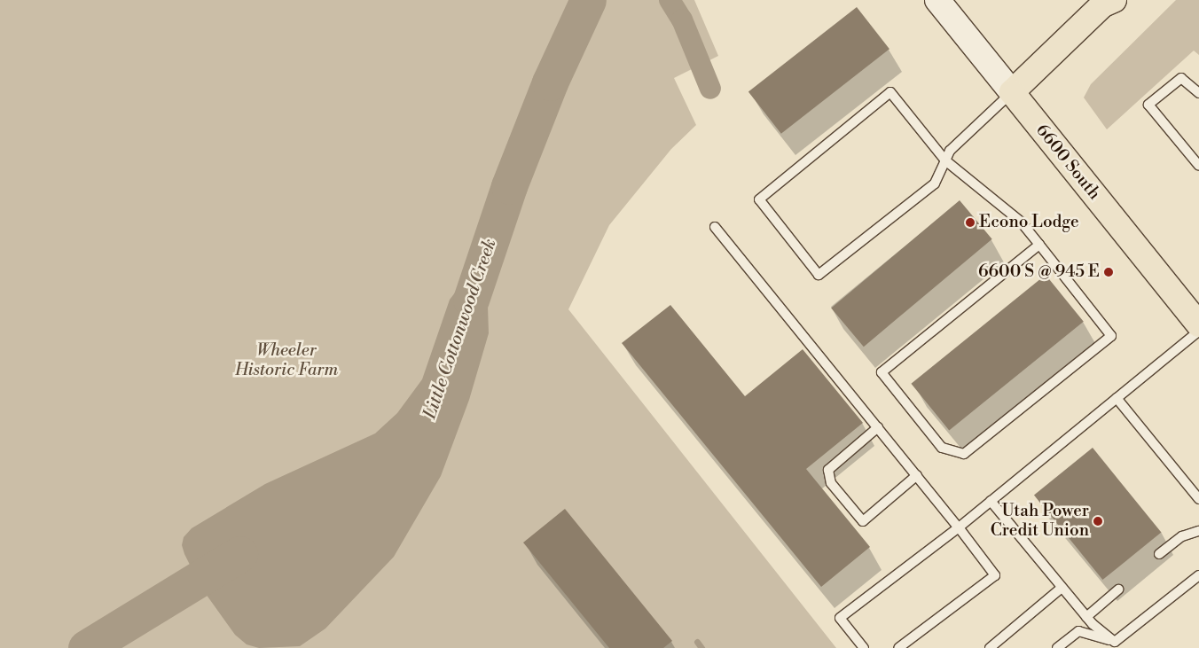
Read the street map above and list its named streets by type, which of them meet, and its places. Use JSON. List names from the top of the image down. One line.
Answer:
{"streets":{"main road":["6600 South"]},"water":["Little Cottonwood Creek"],"parks":["Wheeler Historic Farm"],"places":["Econo Lodge","6600 S @ 945 E","Utah Power Credit Union"]}
